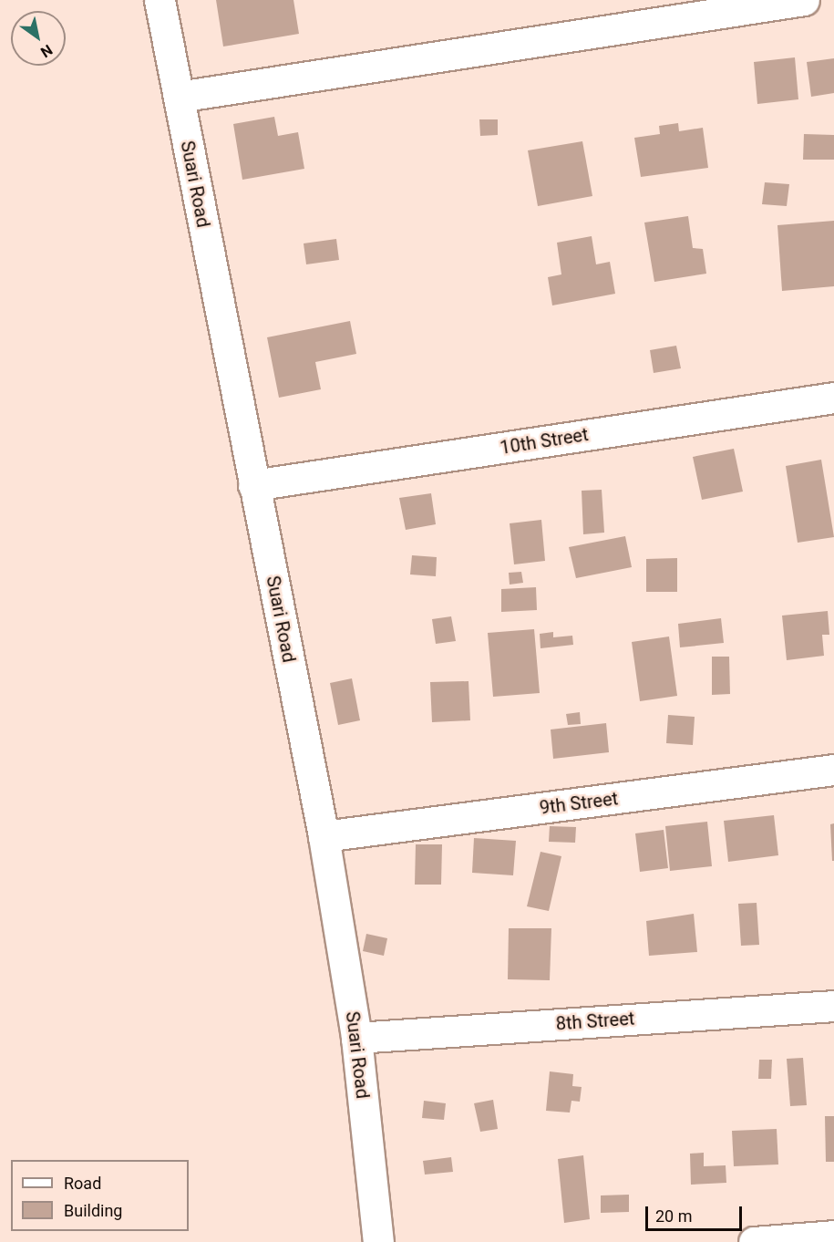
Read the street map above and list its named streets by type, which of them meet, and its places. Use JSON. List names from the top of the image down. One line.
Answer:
{"streets":{"street":["Suari Road","10th Street","9th Street","8th Street"]},"crossings":[["Suari Road","10th Street"],["Suari Road","9th Street"],["Suari Road","8th Street"]],"legend":["Road","Building"],"scale_bar":"20 m","north":"bottom right"}
